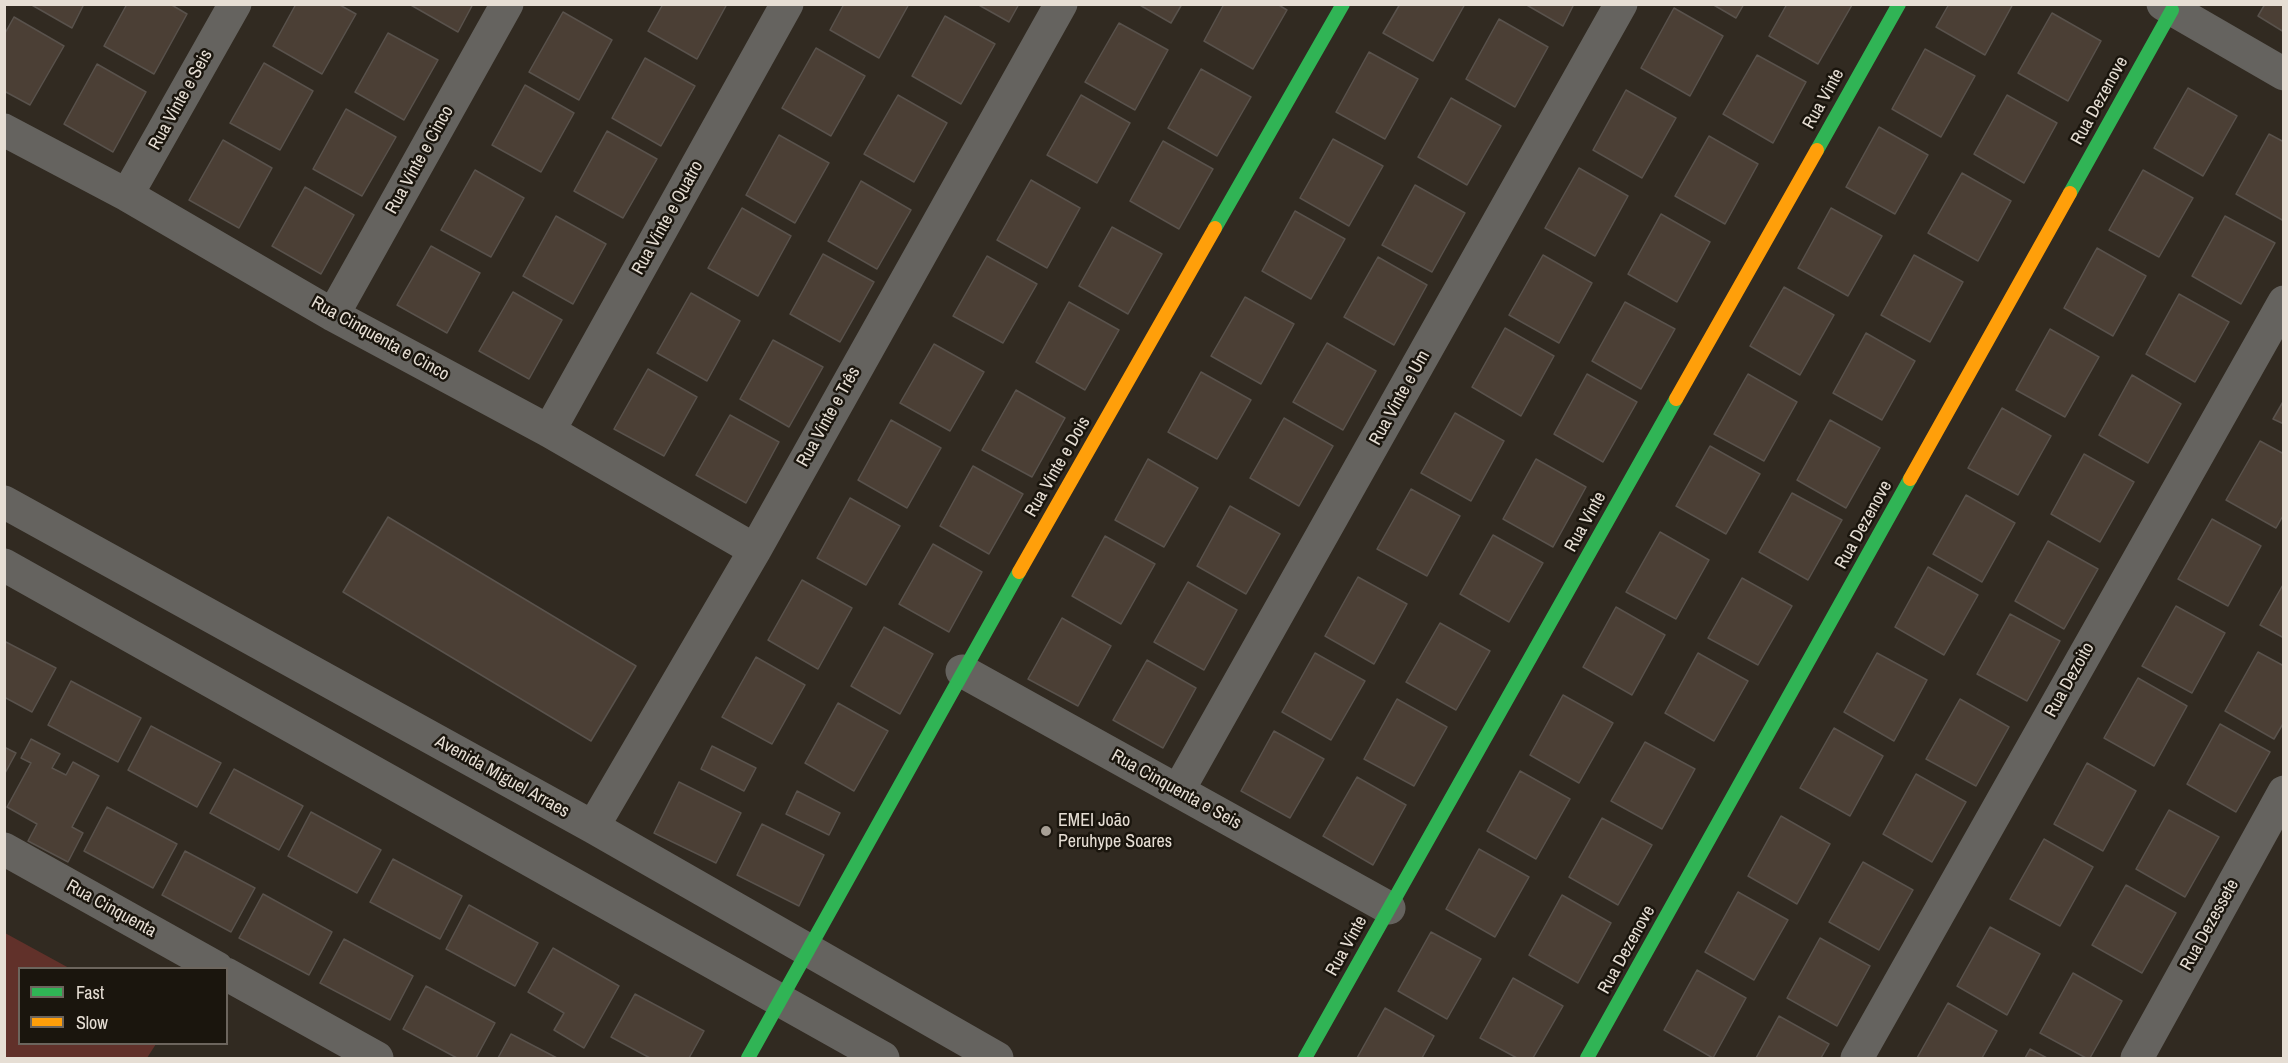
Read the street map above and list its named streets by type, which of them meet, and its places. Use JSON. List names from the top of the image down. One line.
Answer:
{"streets":{"street":["Rua Vinte","Rua Vinte e Seis","Rua Dezenove","Rua Vinte e Cinco","Rua Vinte e Quatro","Rua Cinquenta e Cinco","Rua Vinte e Um","Rua Vinte e Três","Rua Vinte e Dois","Rua Dezoito","Avenida Miguel Arraes","Rua Cinquenta e Seis","Rua Cinquenta","Rua Dezessete"]},"crossings":[["Rua Vinte","Rua Cinquenta e Seis"],["Rua Vinte e Seis","Rua Cinquenta e Cinco"],["Rua Vinte e Cinco","Rua Cinquenta e Cinco"],["Rua Vinte e Quatro","Rua Cinquenta e Cinco"],["Rua Cinquenta e Cinco","Rua Vinte e Três"],["Rua Vinte e Um","Rua Cinquenta e Seis"],["Rua Vinte e Três","Avenida Miguel Arraes"],["Rua Vinte e Dois","Avenida Miguel Arraes"],["Rua Vinte e Dois","Rua Cinquenta e Seis"]],"places":["EMEI João Peruhype Soares"],"legend":["Fast","Slow"]}
